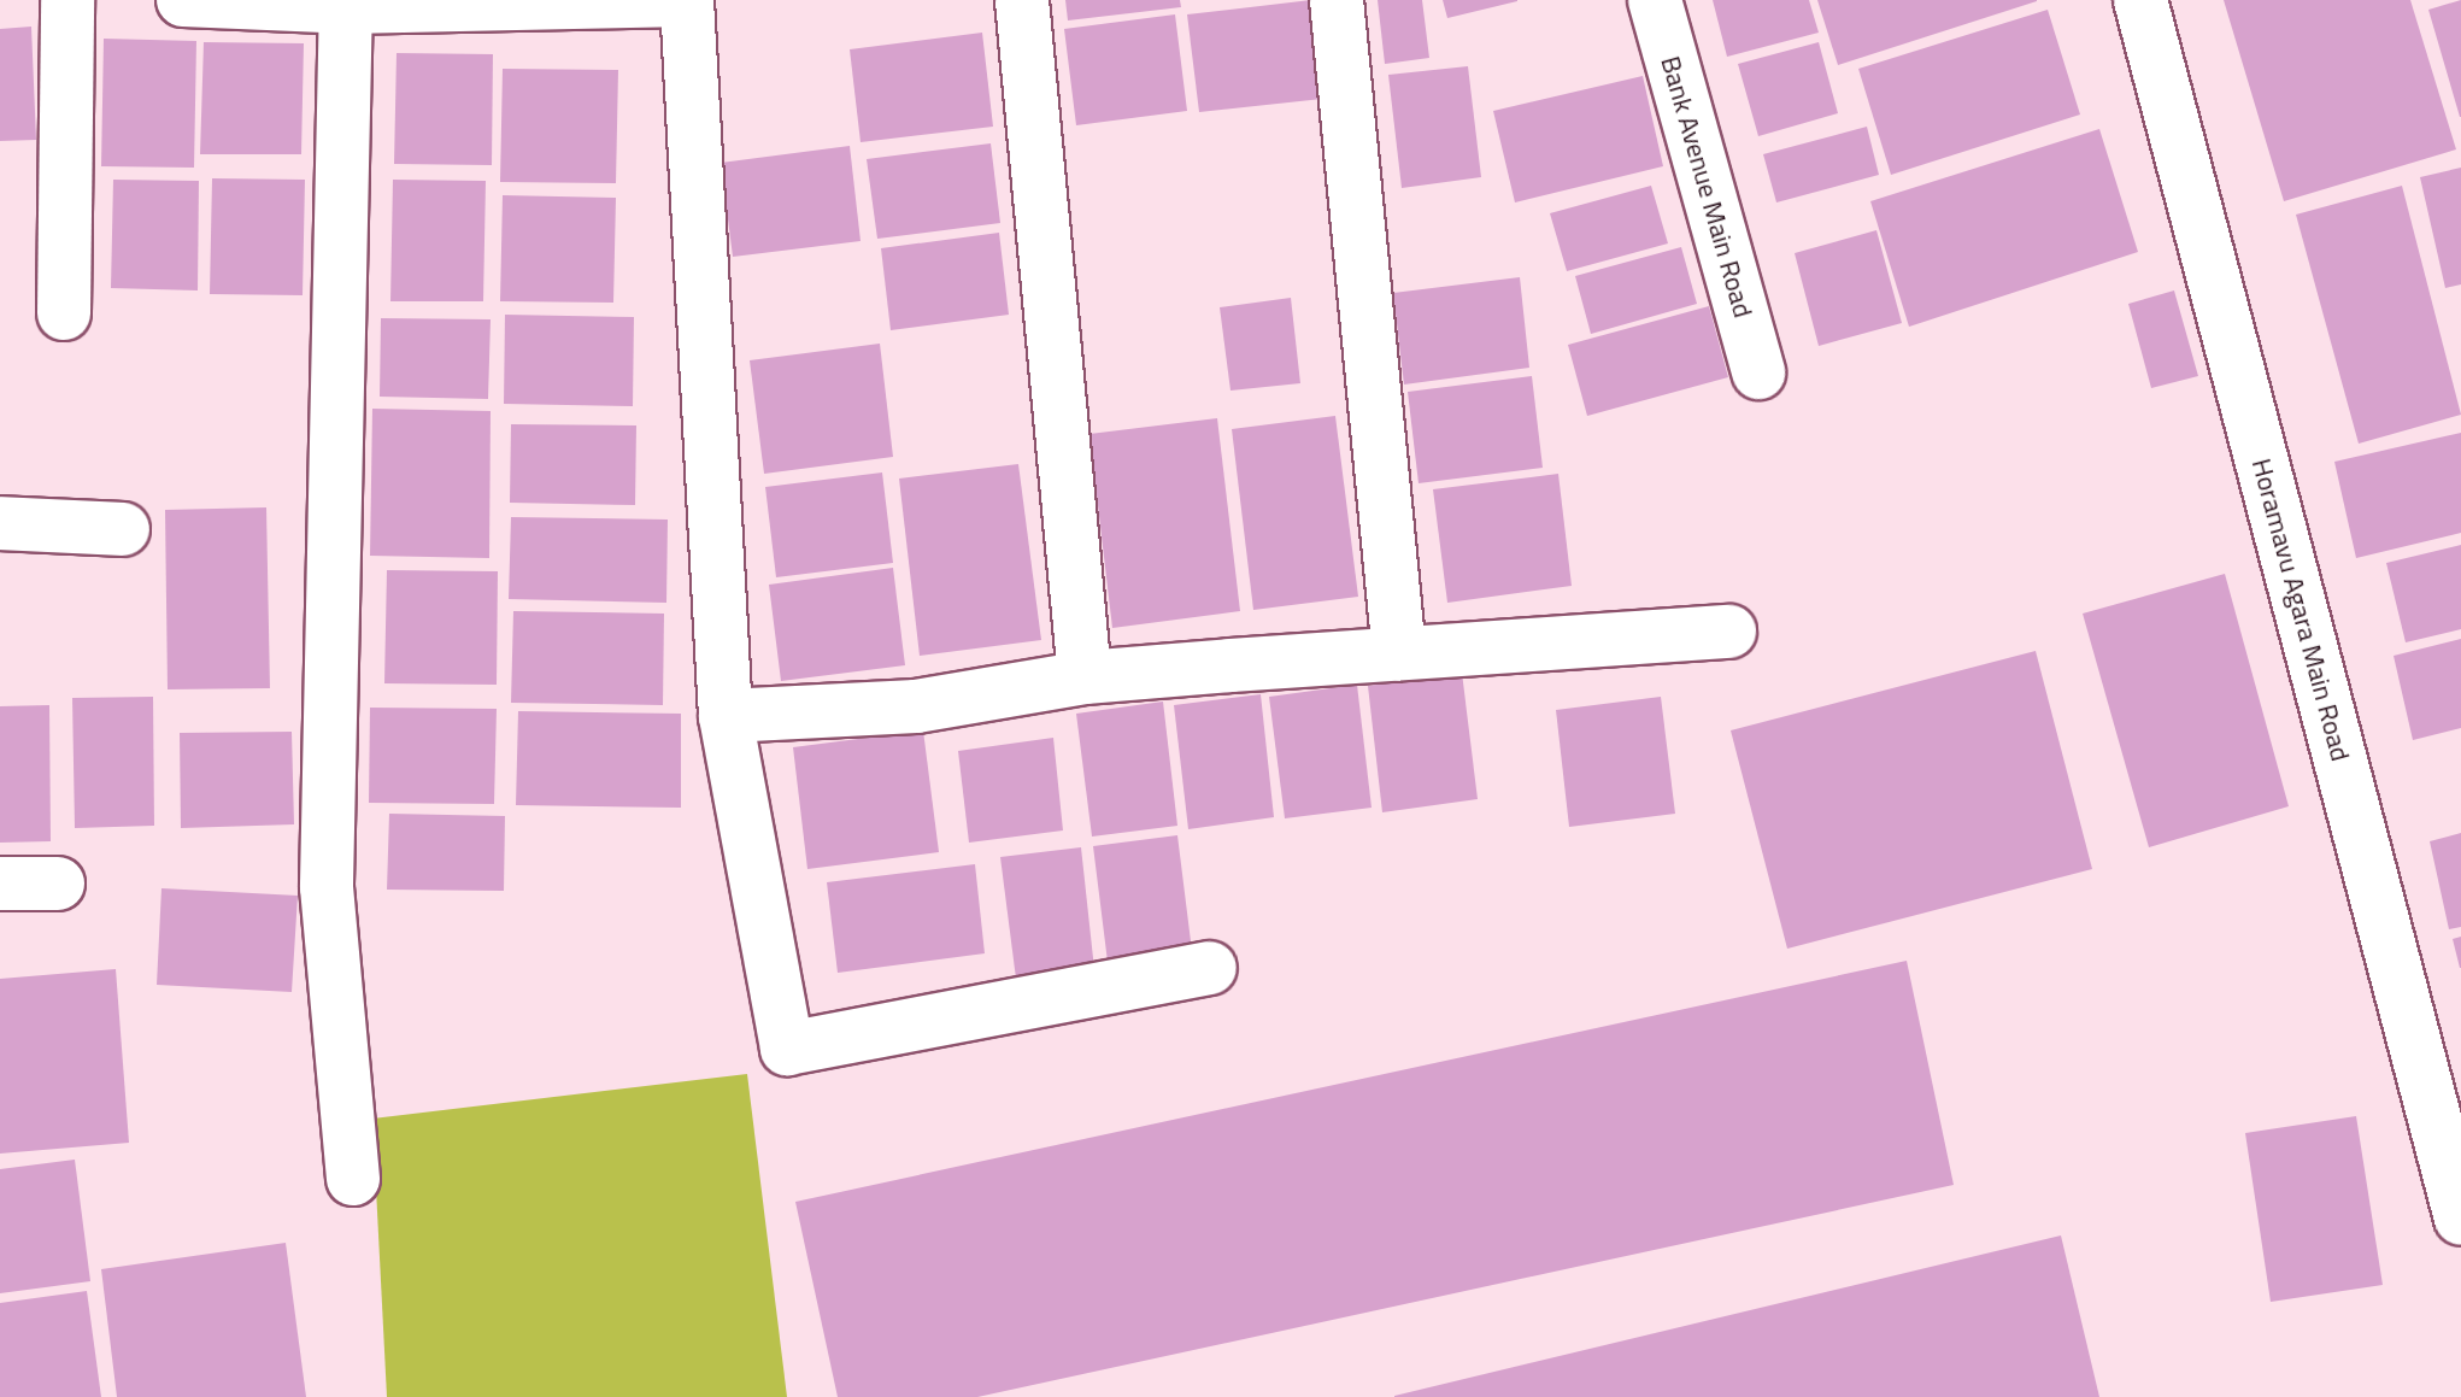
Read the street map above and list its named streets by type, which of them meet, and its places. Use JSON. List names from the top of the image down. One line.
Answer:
{"streets":{"street":["Bank Avenue Main Road","Horamavu Agara Main Road"]}}
